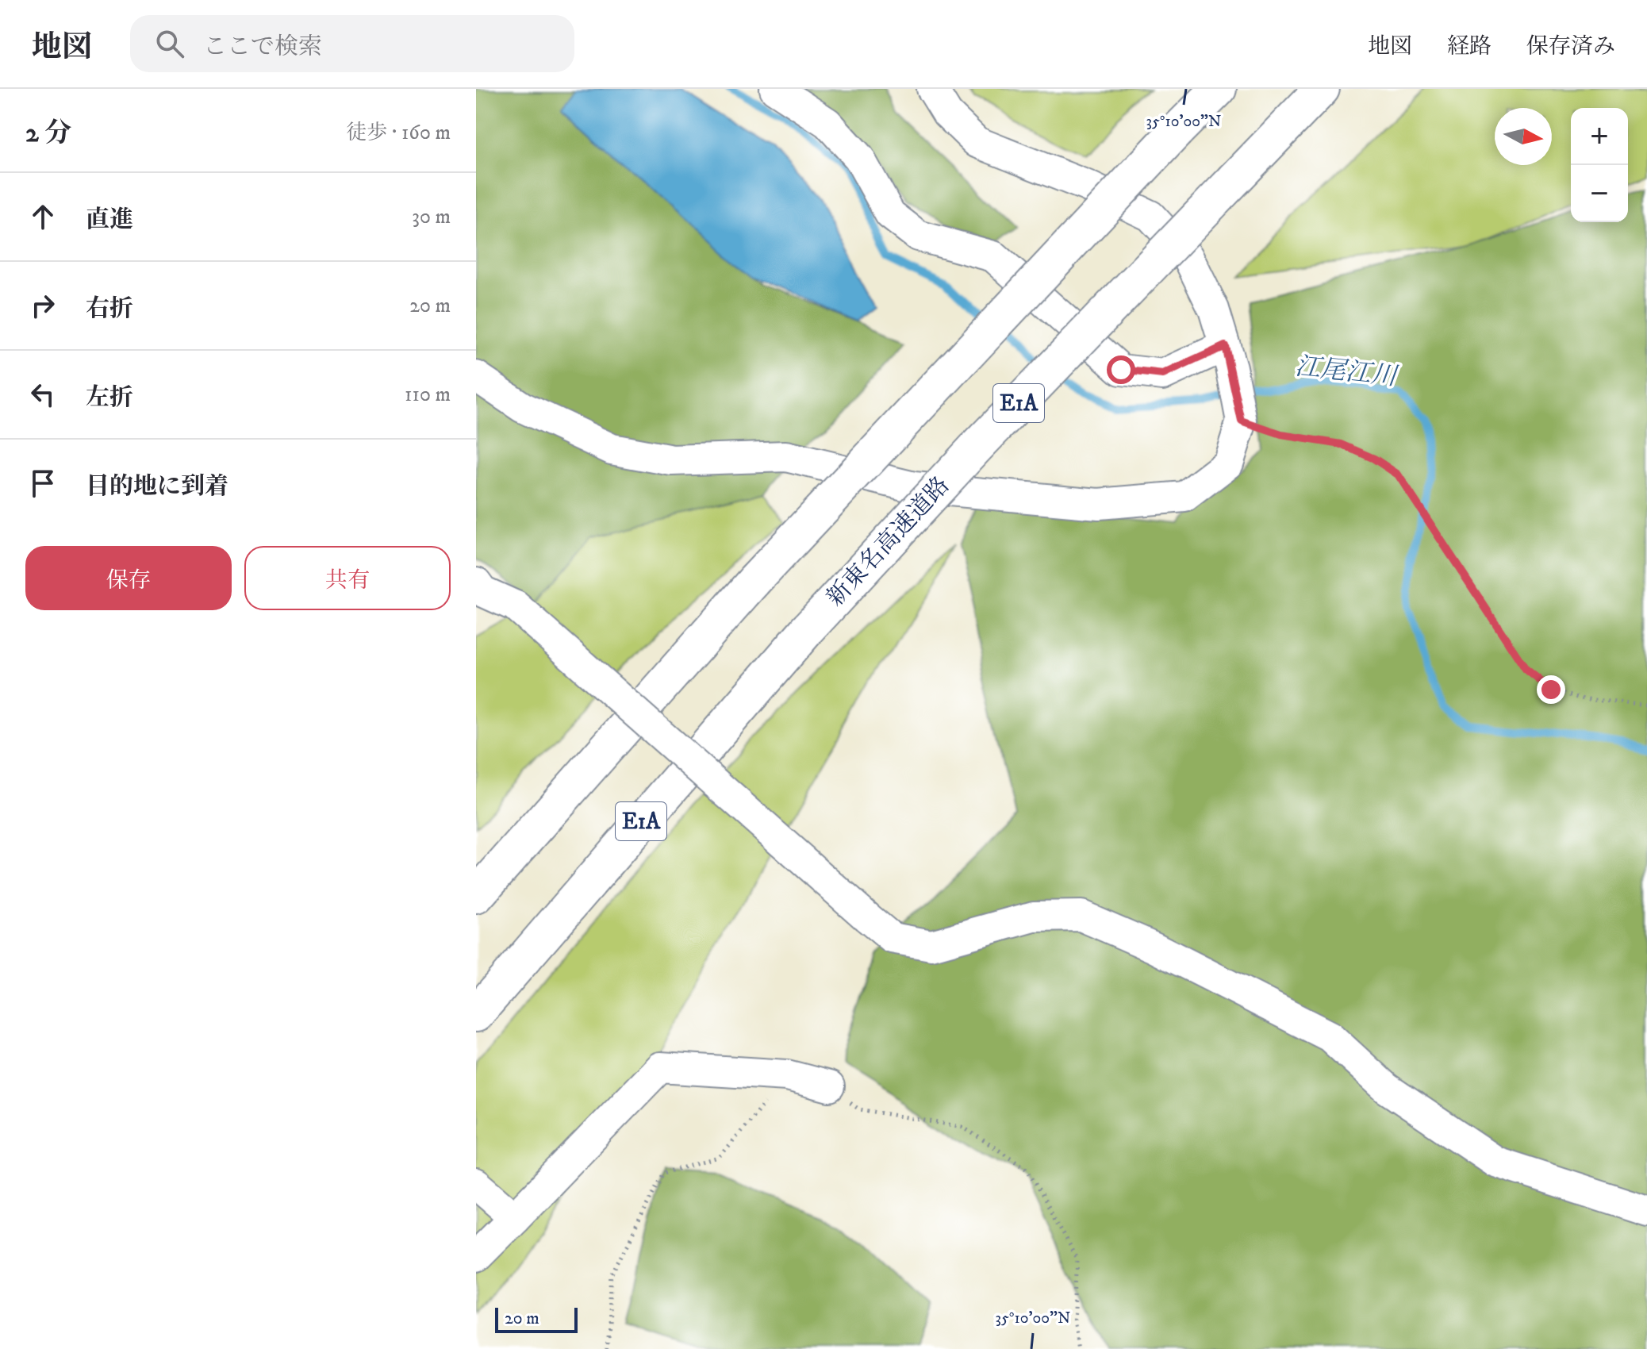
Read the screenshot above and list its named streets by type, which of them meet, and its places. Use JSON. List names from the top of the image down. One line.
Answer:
{"streets":{"highway":["E1A","新東名高速道路"]},"water":["江尾江川"],"scale_bar":"20 m","north":"right","page":{"header":"地図","search":"ここで検索","nav":["地図","経路","保存済み"],"heading":["2 分","徒歩 · 160 m"],"map_buttons":["+","−"],"list":[["直進","30 m"],["右折","20 m"],["左折","110 m"],"目的地に到着"],"buttons":["保存","共有"],"scale":"20 m"},"coordinates":["35°10'00\"N"]}
